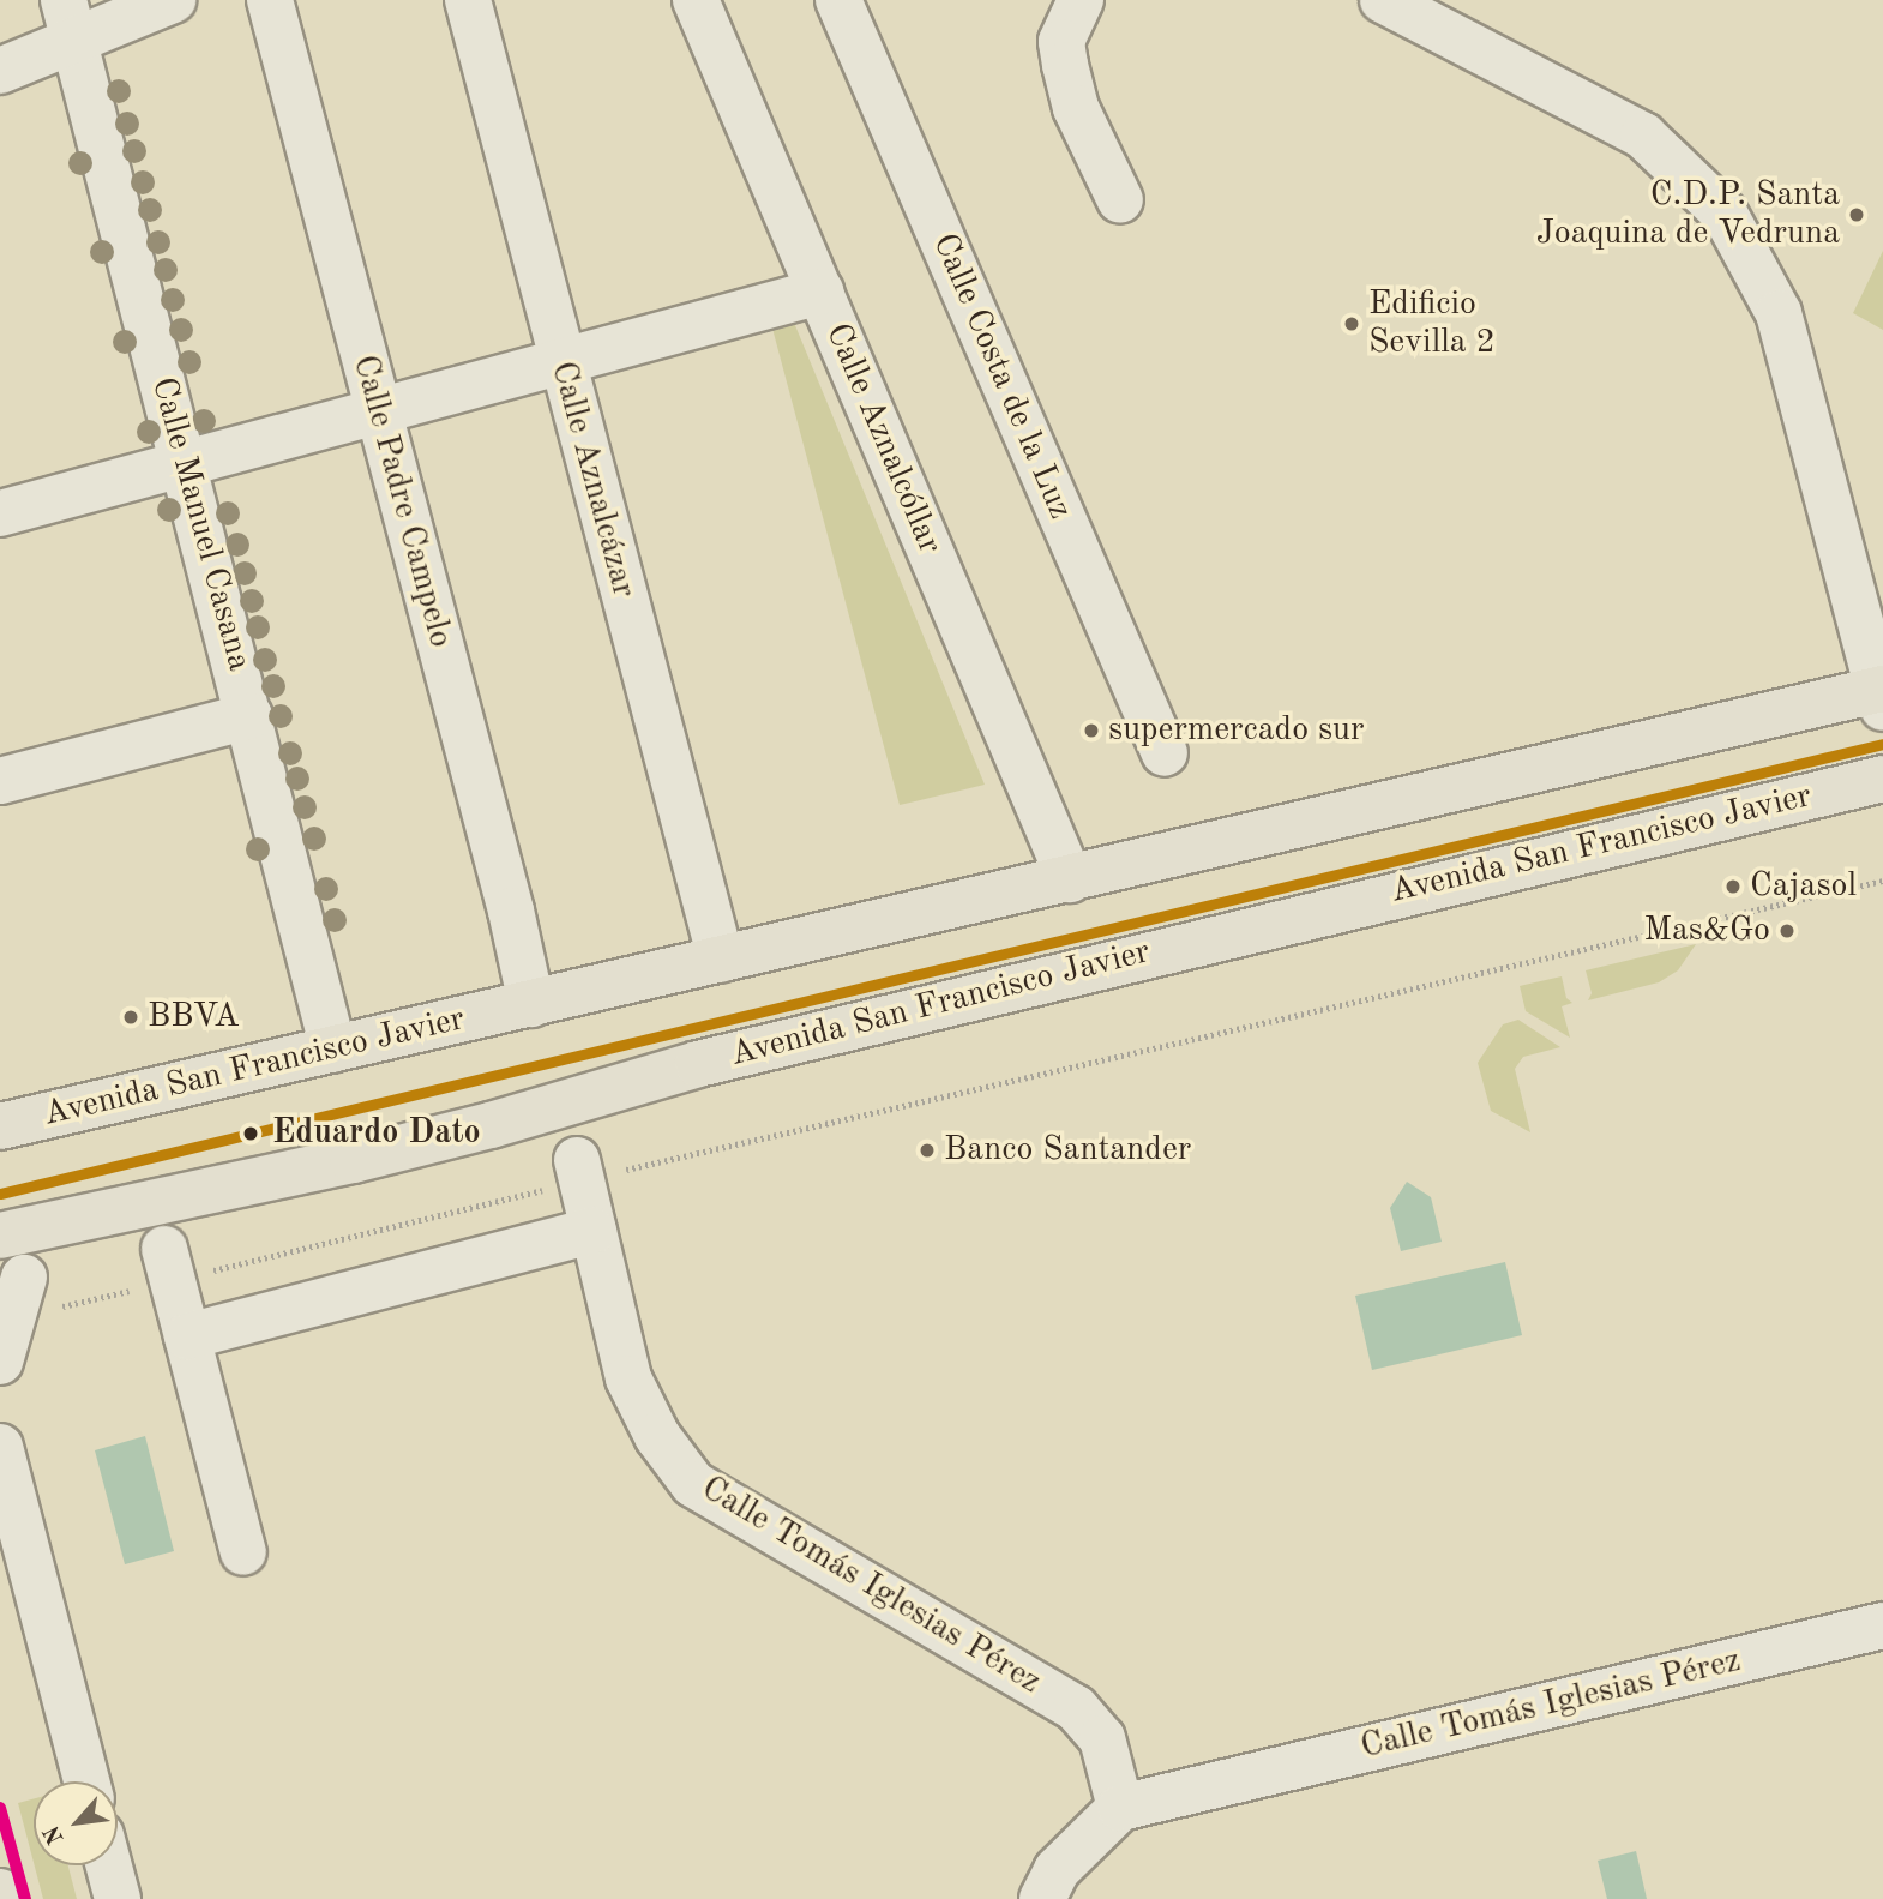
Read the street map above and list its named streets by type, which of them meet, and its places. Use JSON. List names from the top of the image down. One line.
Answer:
{"streets":{"main road":["Avenida San Francisco Javier"],"street":["Calle Costa de la Luz","Calle Aznalcóllar","Calle Aznalcázar","Calle Padre Campelo","Calle Manuel Casana","Calle Tomás Iglesias Pérez"]},"crossings":[["Calle Aznalcóllar","Avenida San Francisco Javier"],["Calle Aznalcázar","Avenida San Francisco Javier"],["Calle Padre Campelo","Avenida San Francisco Javier"],["Calle Manuel Casana","Avenida San Francisco Javier"]],"places":["C.D.P. Santa Joaquina de Vedruna","Edificio Sevilla 2","supermercado sur","Cajasol","Mas&Go","BBVA","Eduardo Dato","Banco Santander"],"north":"bottom left"}
